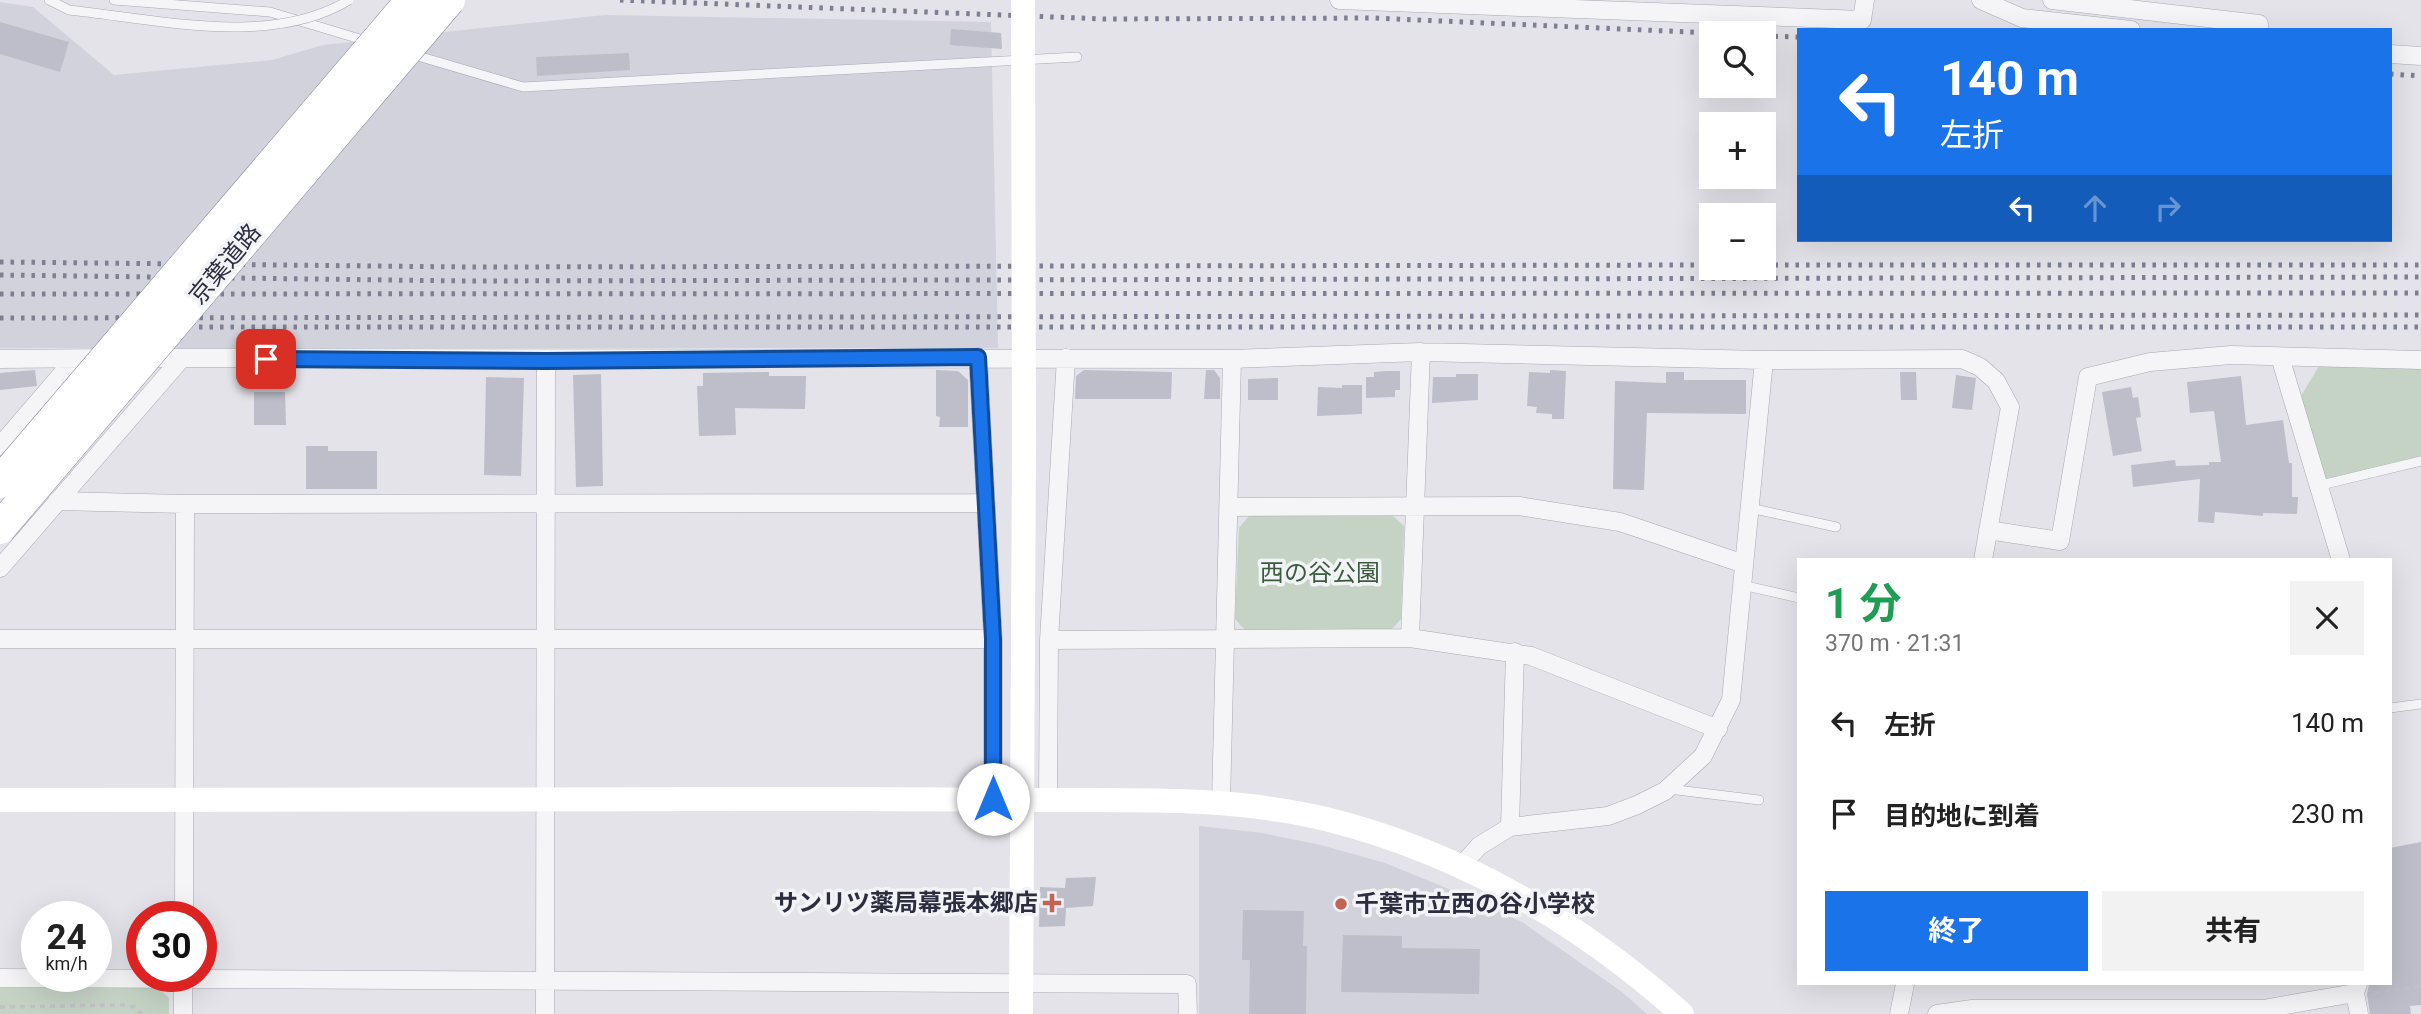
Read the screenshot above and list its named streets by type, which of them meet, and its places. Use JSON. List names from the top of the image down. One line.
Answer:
{"streets":{"highway":["京葉道路"]},"parks":["西の谷公園"],"places":{"health":["サンリツ薬局幕張本郷店"],"other":["千葉市立西の谷小学校"]},"page":{"map_buttons":["+","−"],"turn":["140 m","左折"],"heading":["1 分","370 m · 21:31"],"list":[{"name":"左折","value":"140 m"},{"name":"目的地に到着","value":"230 m"}],"buttons":["終了","共有"],"speed":"24 km/h","limit":"30"}}
